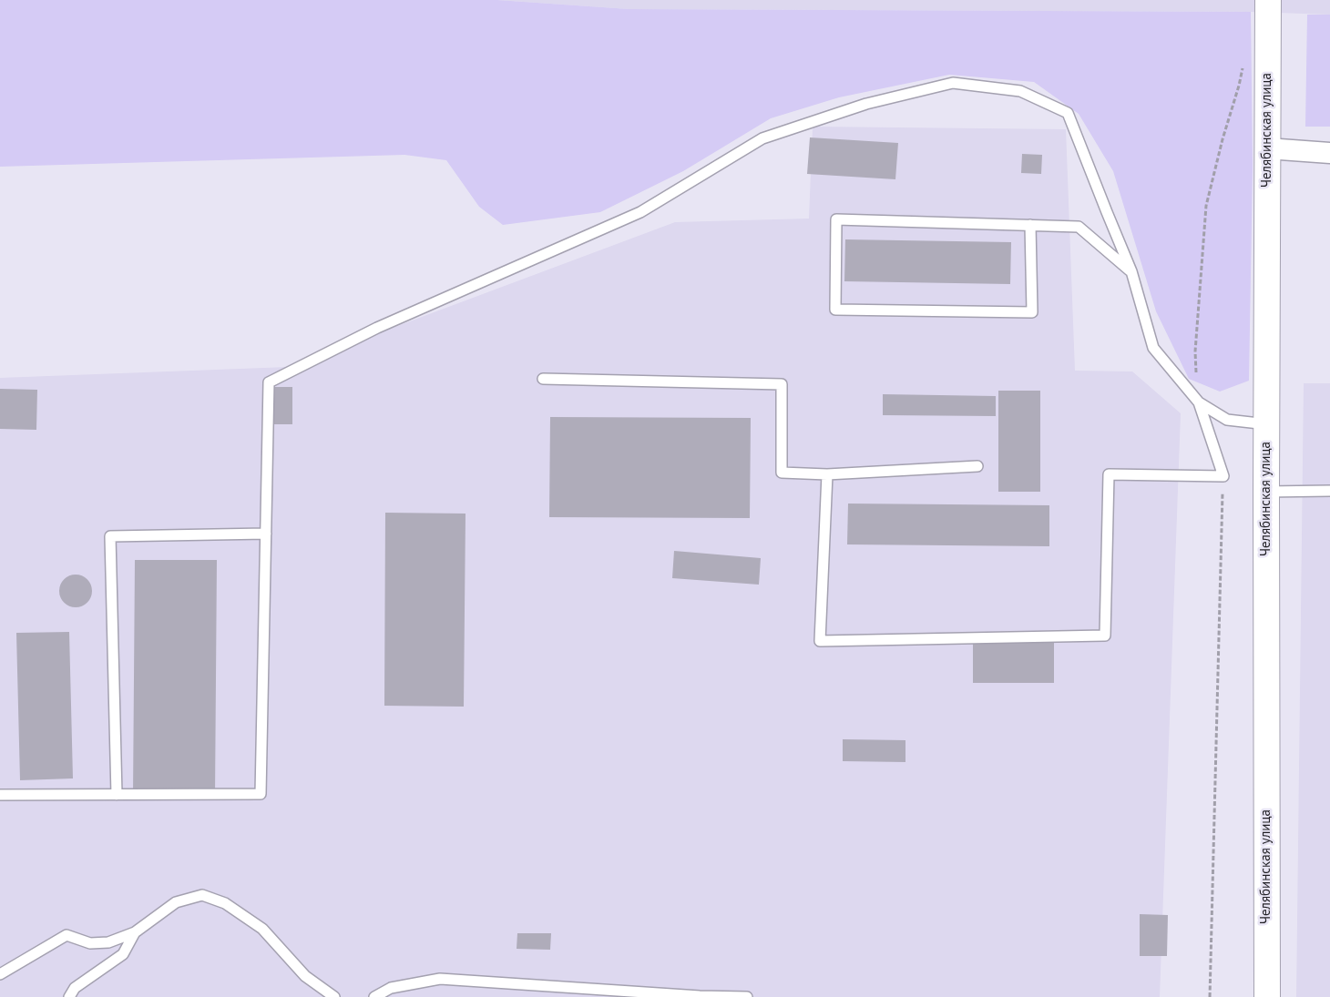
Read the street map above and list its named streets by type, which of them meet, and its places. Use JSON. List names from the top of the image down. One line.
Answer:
{"streets":{"street":["Челябинская улица"]}}
